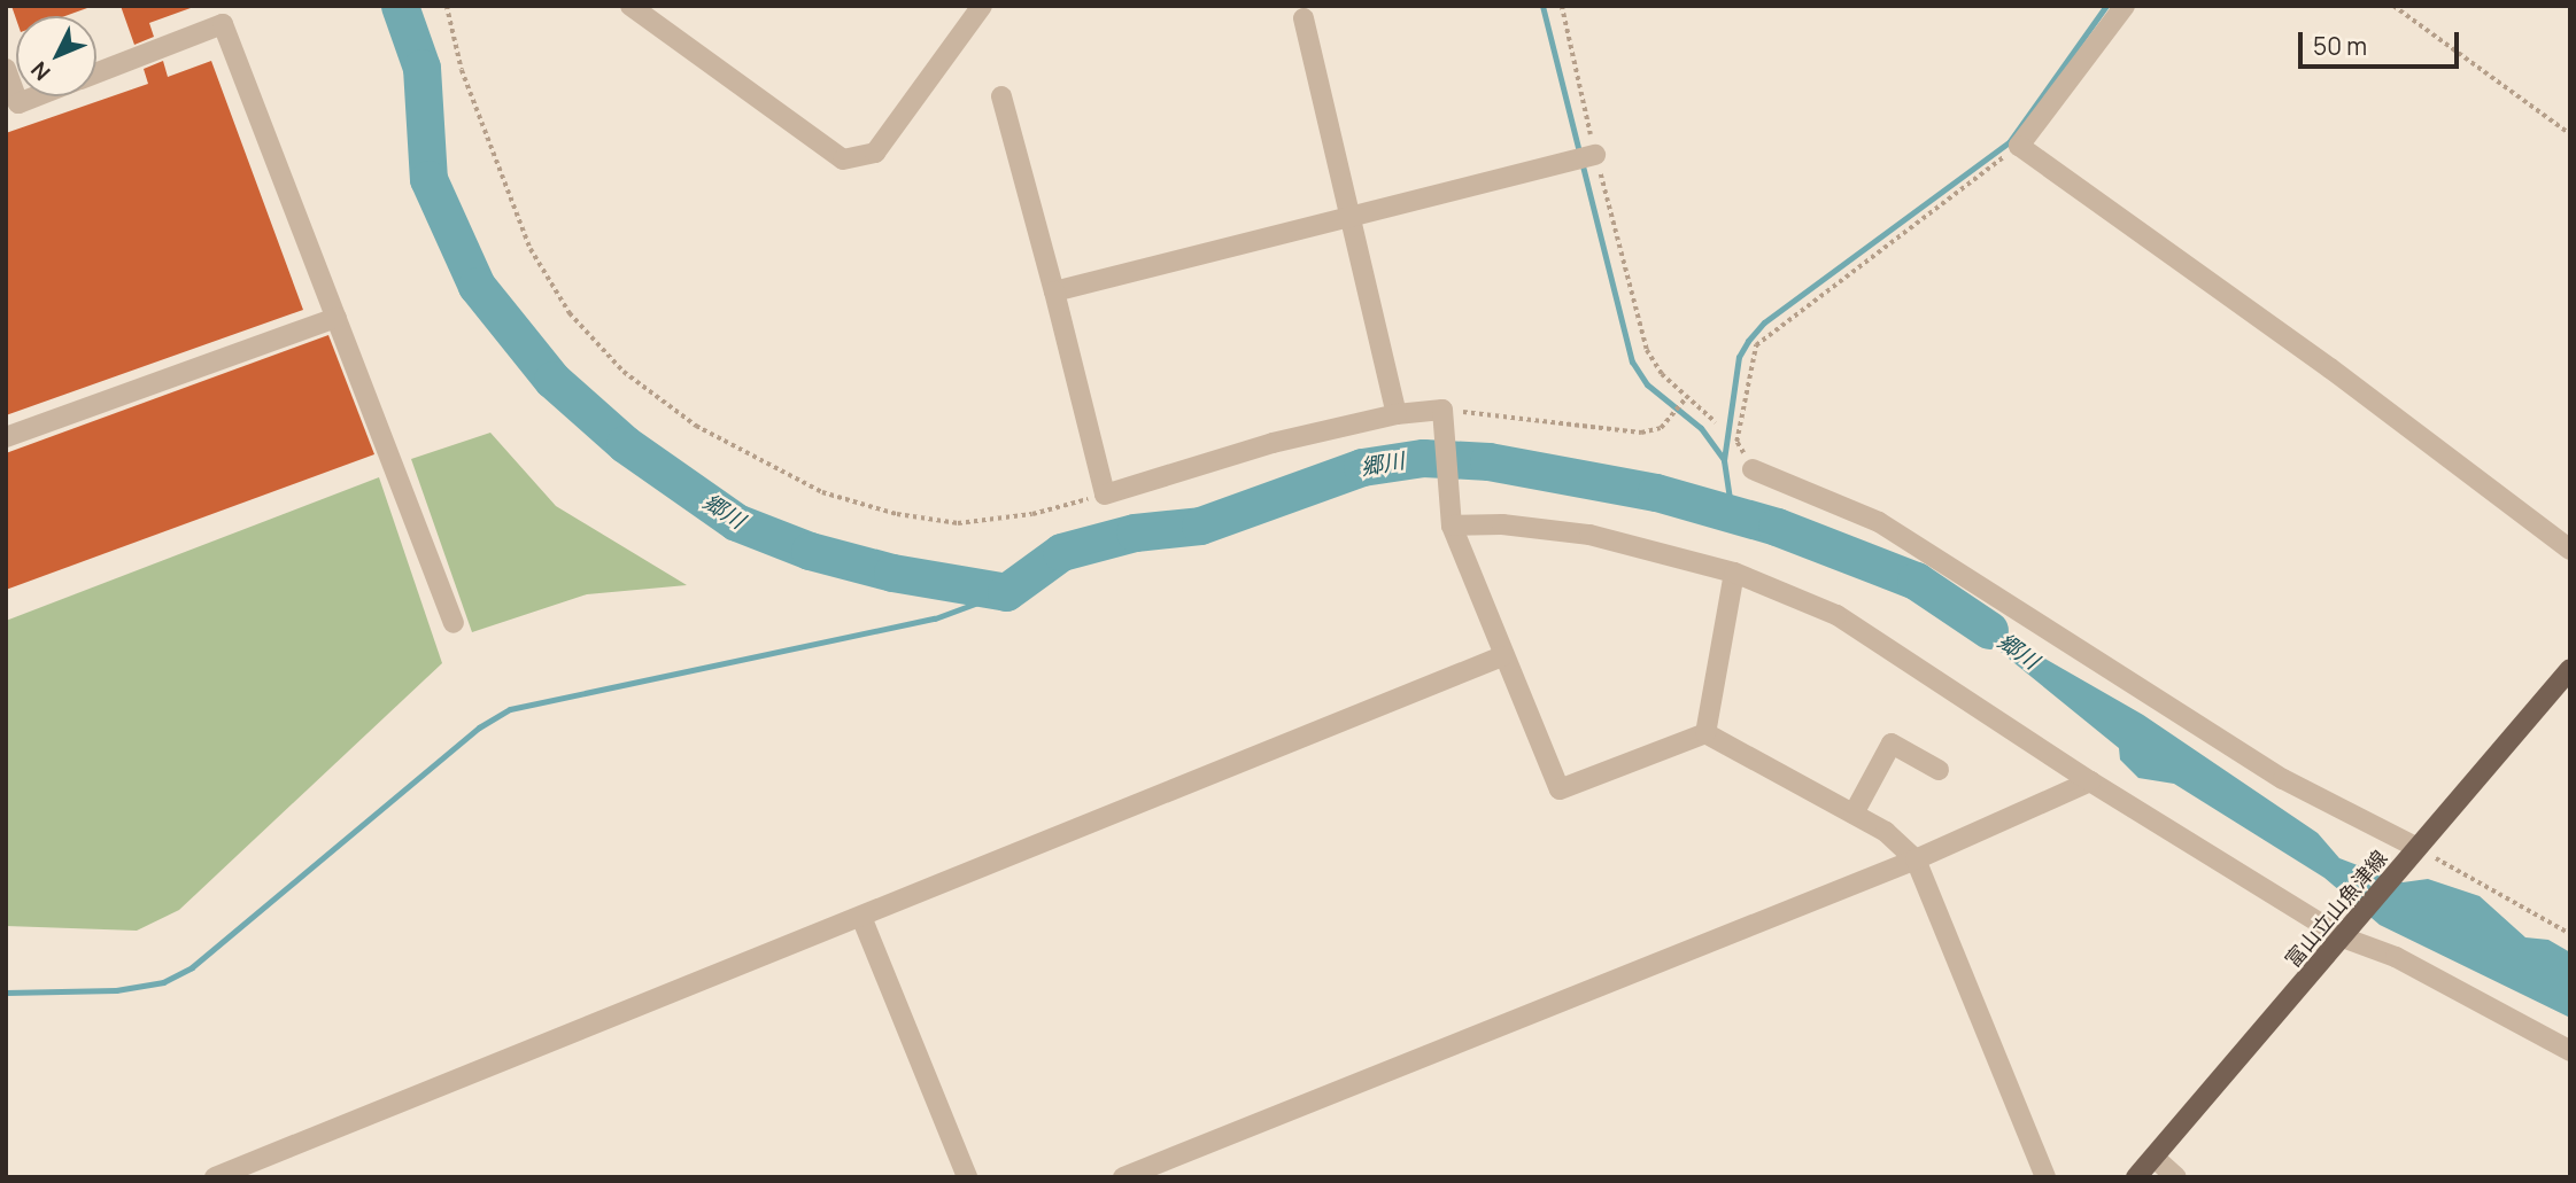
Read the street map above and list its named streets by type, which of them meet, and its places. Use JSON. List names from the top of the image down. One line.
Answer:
{"streets":{"main road":["富山立山魚津線"]},"water":["郷川"],"scale_bar":"50 m","north":"bottom left"}
